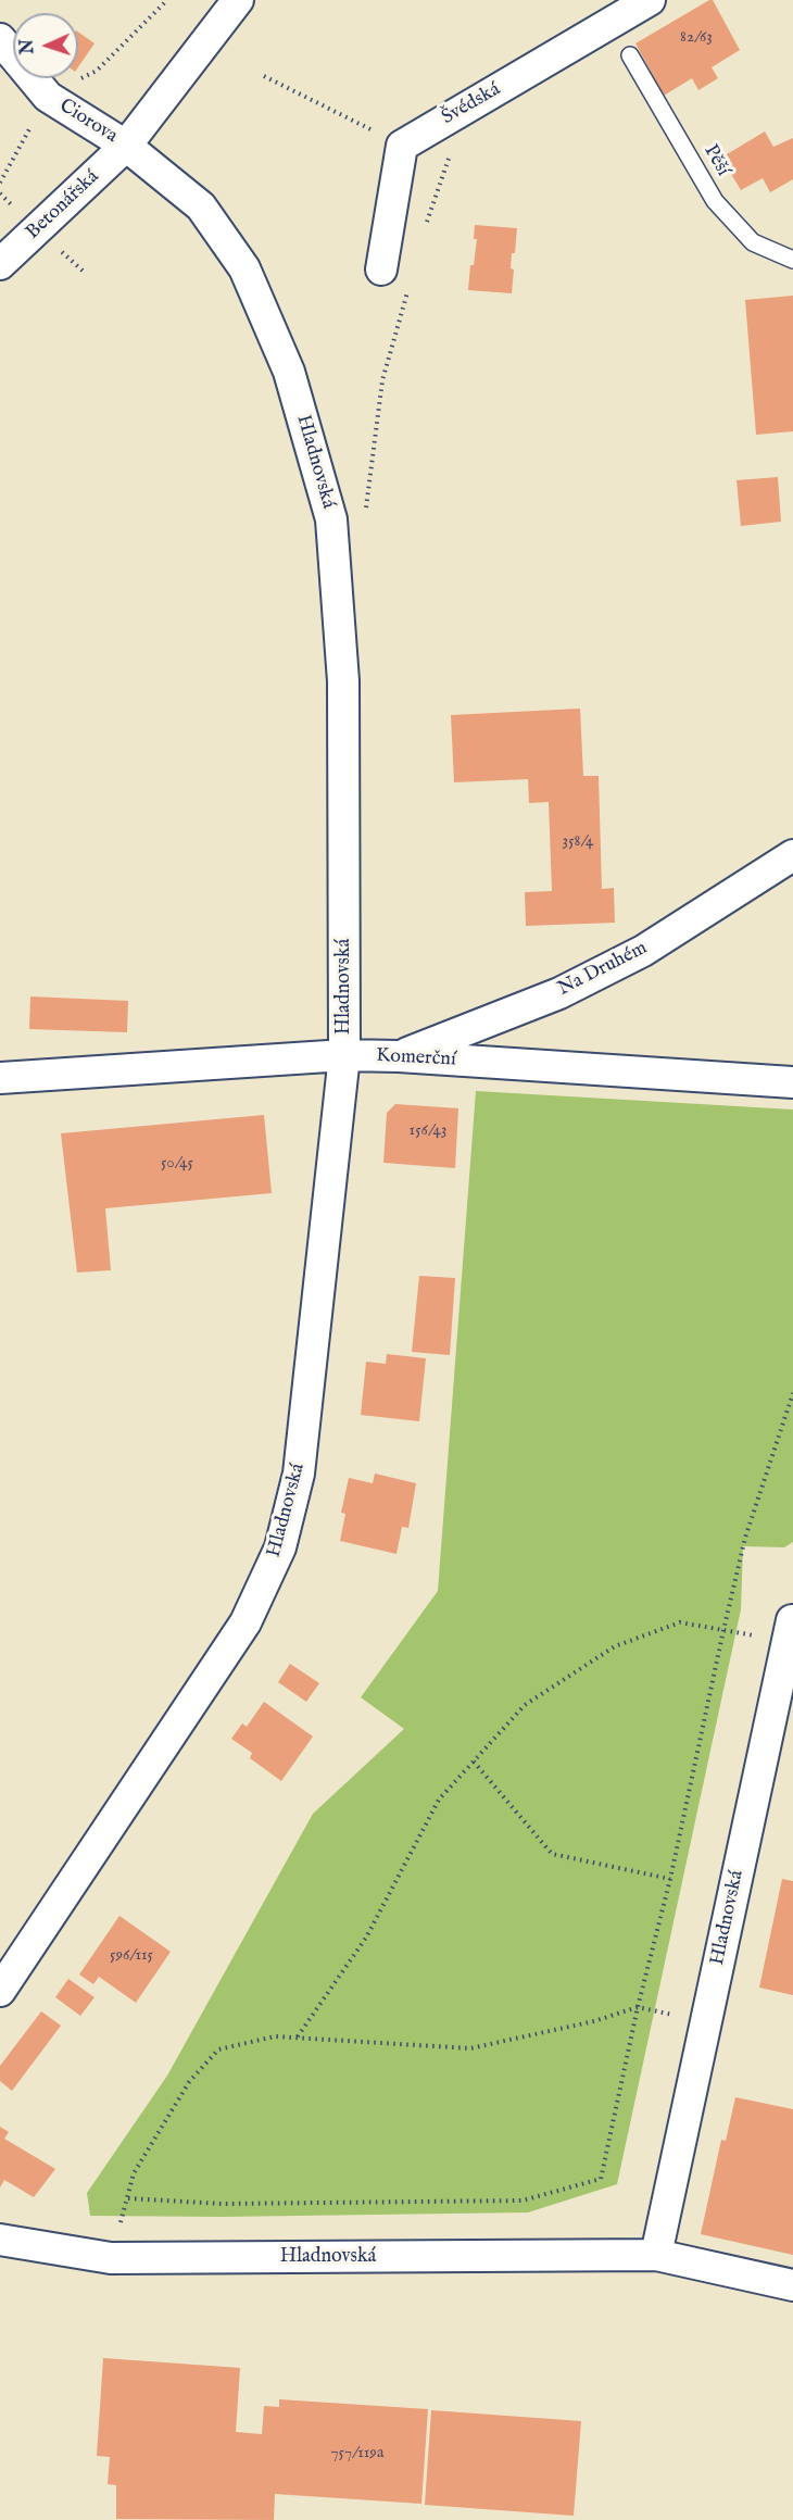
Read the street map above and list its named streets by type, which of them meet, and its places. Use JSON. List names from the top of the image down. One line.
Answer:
{"streets":{"street":["Švédská","Ciorova","Betonářská","Hladnovská","Na Druhém","Komerční"],"lane":["Pěší"]},"crossings":[["Ciorova","Betonářská"],["Ciorova","Hladnovská"],["Betonářská","Hladnovská"],["Hladnovská","Komerční"],["Na Druhém","Komerční"]],"house_numbers":["82/63","358/4","156/43","50/45","596/115","757/119a"],"north":"left"}
